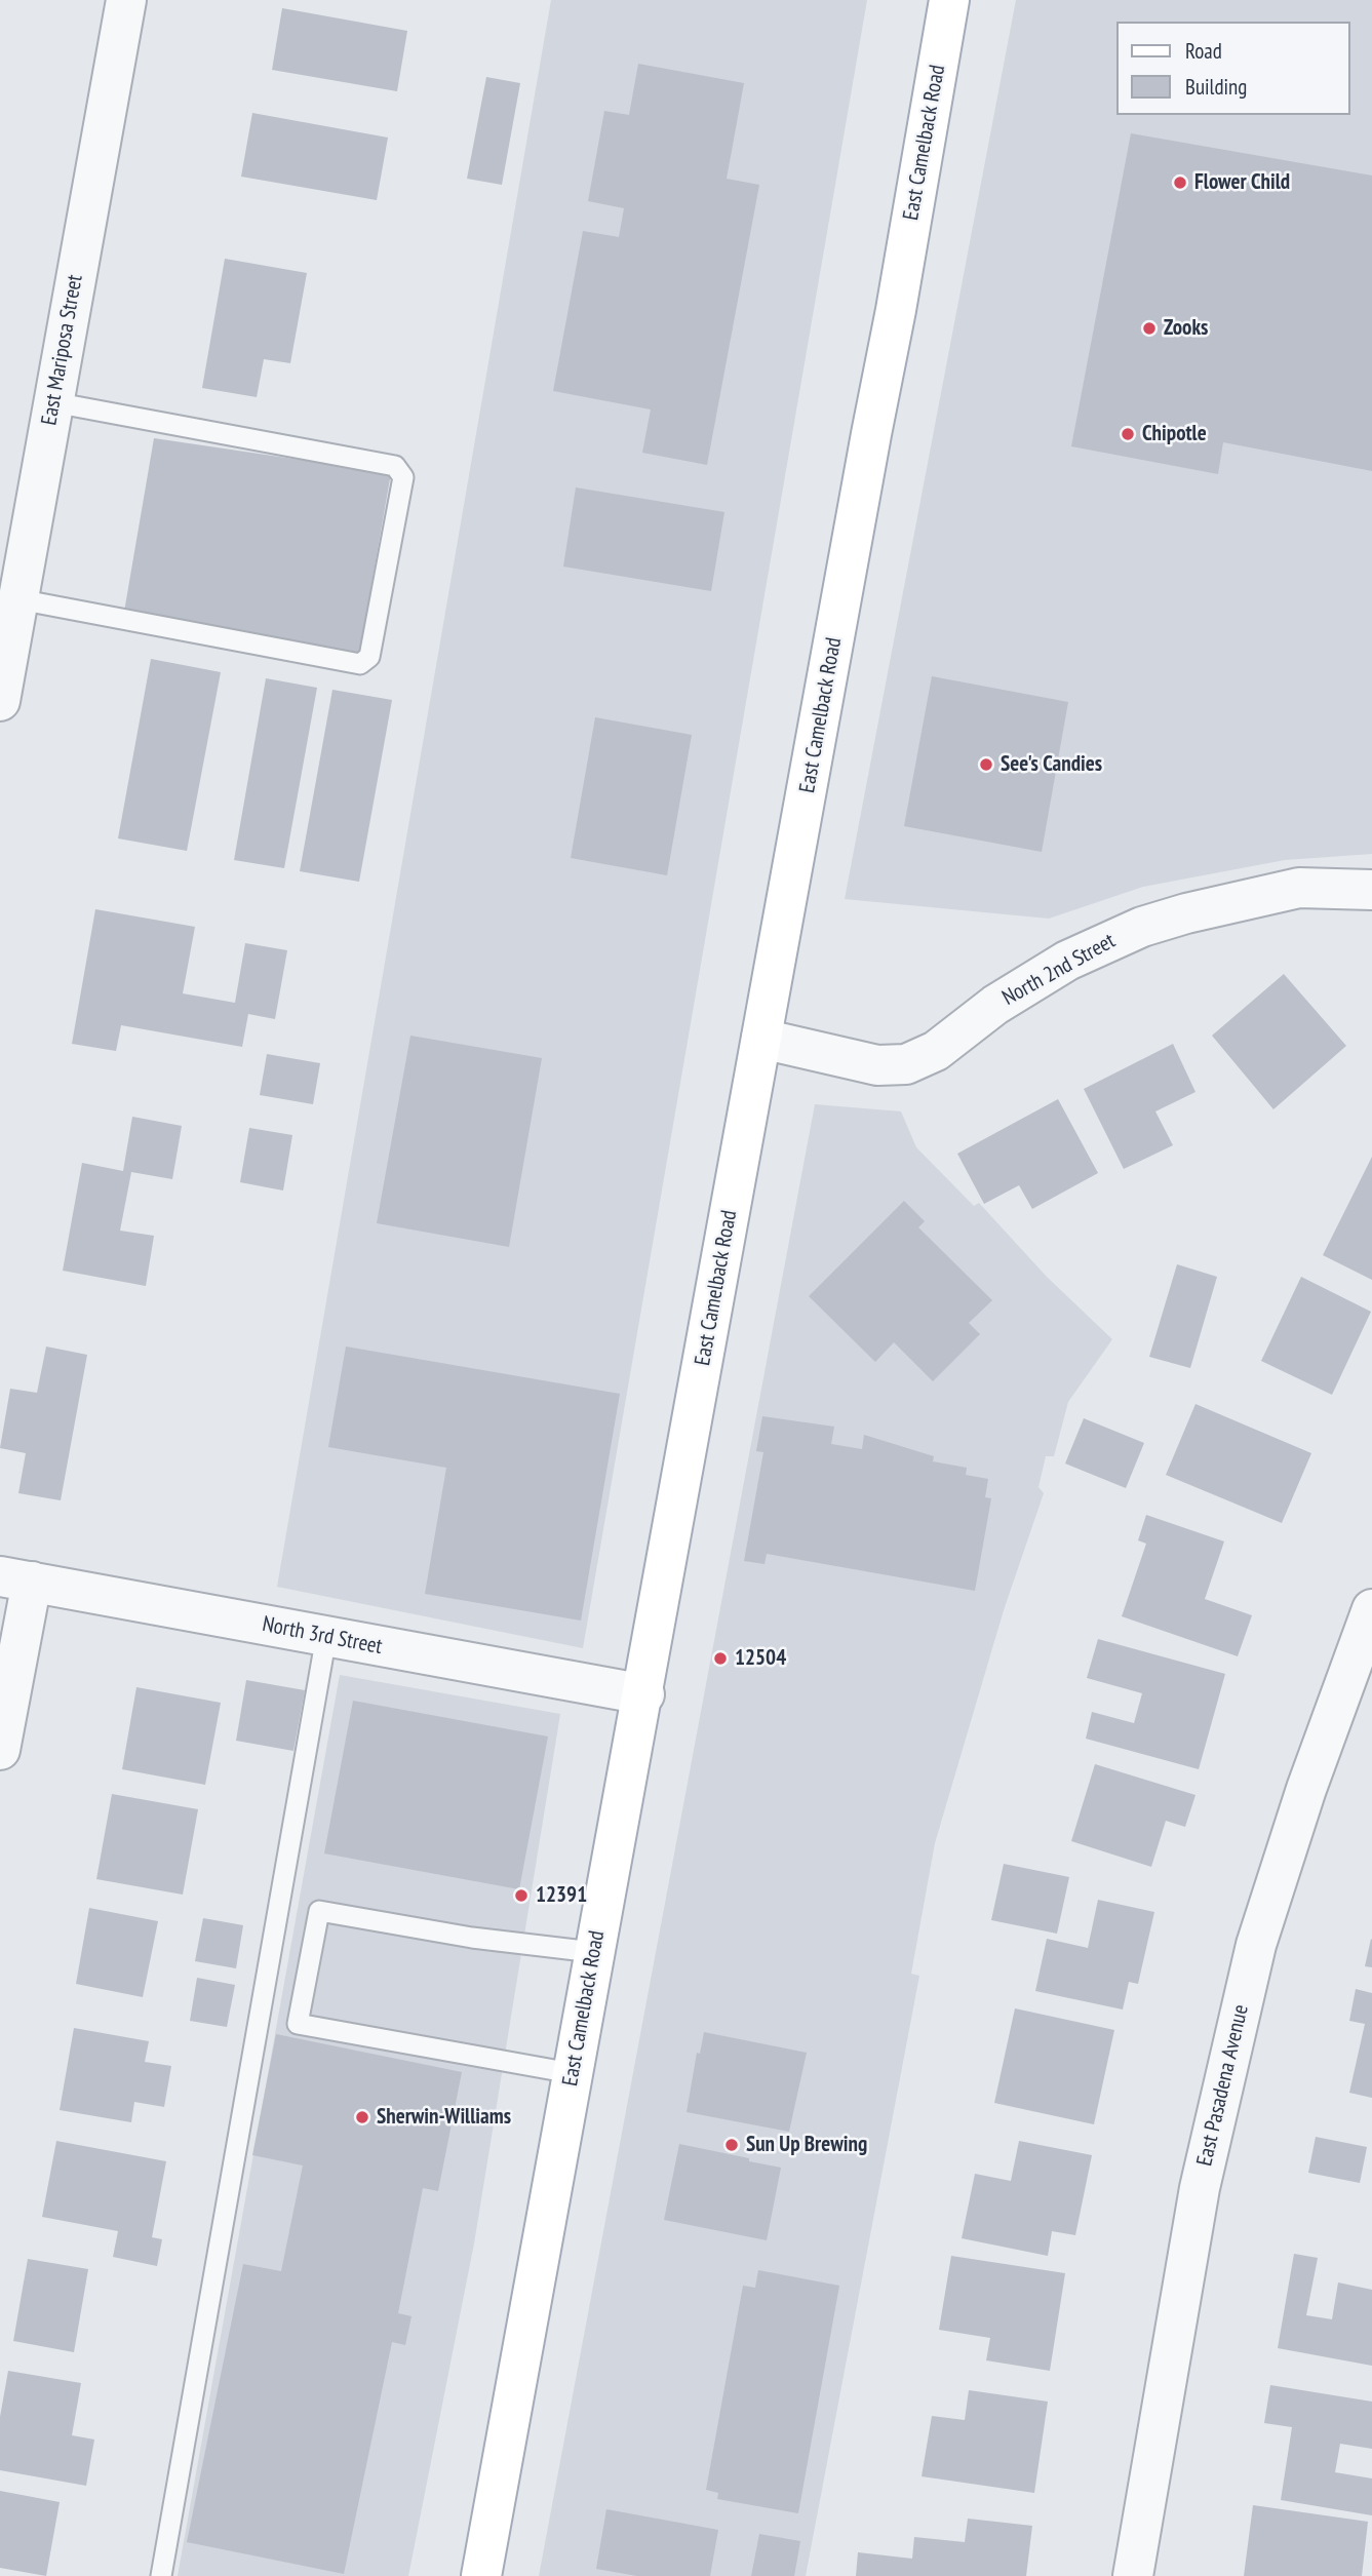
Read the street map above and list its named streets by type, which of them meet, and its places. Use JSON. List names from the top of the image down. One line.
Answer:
{"streets":{"main road":["East Camelback Road"],"street":["East Mariposa Street","North 2nd Street","North 3rd Street","East Pasadena Avenue"]},"crossings":[["East Camelback Road","North 2nd Street"],["East Camelback Road","North 3rd Street"]],"places":["Flower Child","Zooks","Chipotle","See's Candies","12504","12391","Sherwin-Williams","Sun Up Brewing"],"legend":["Road","Building"]}
